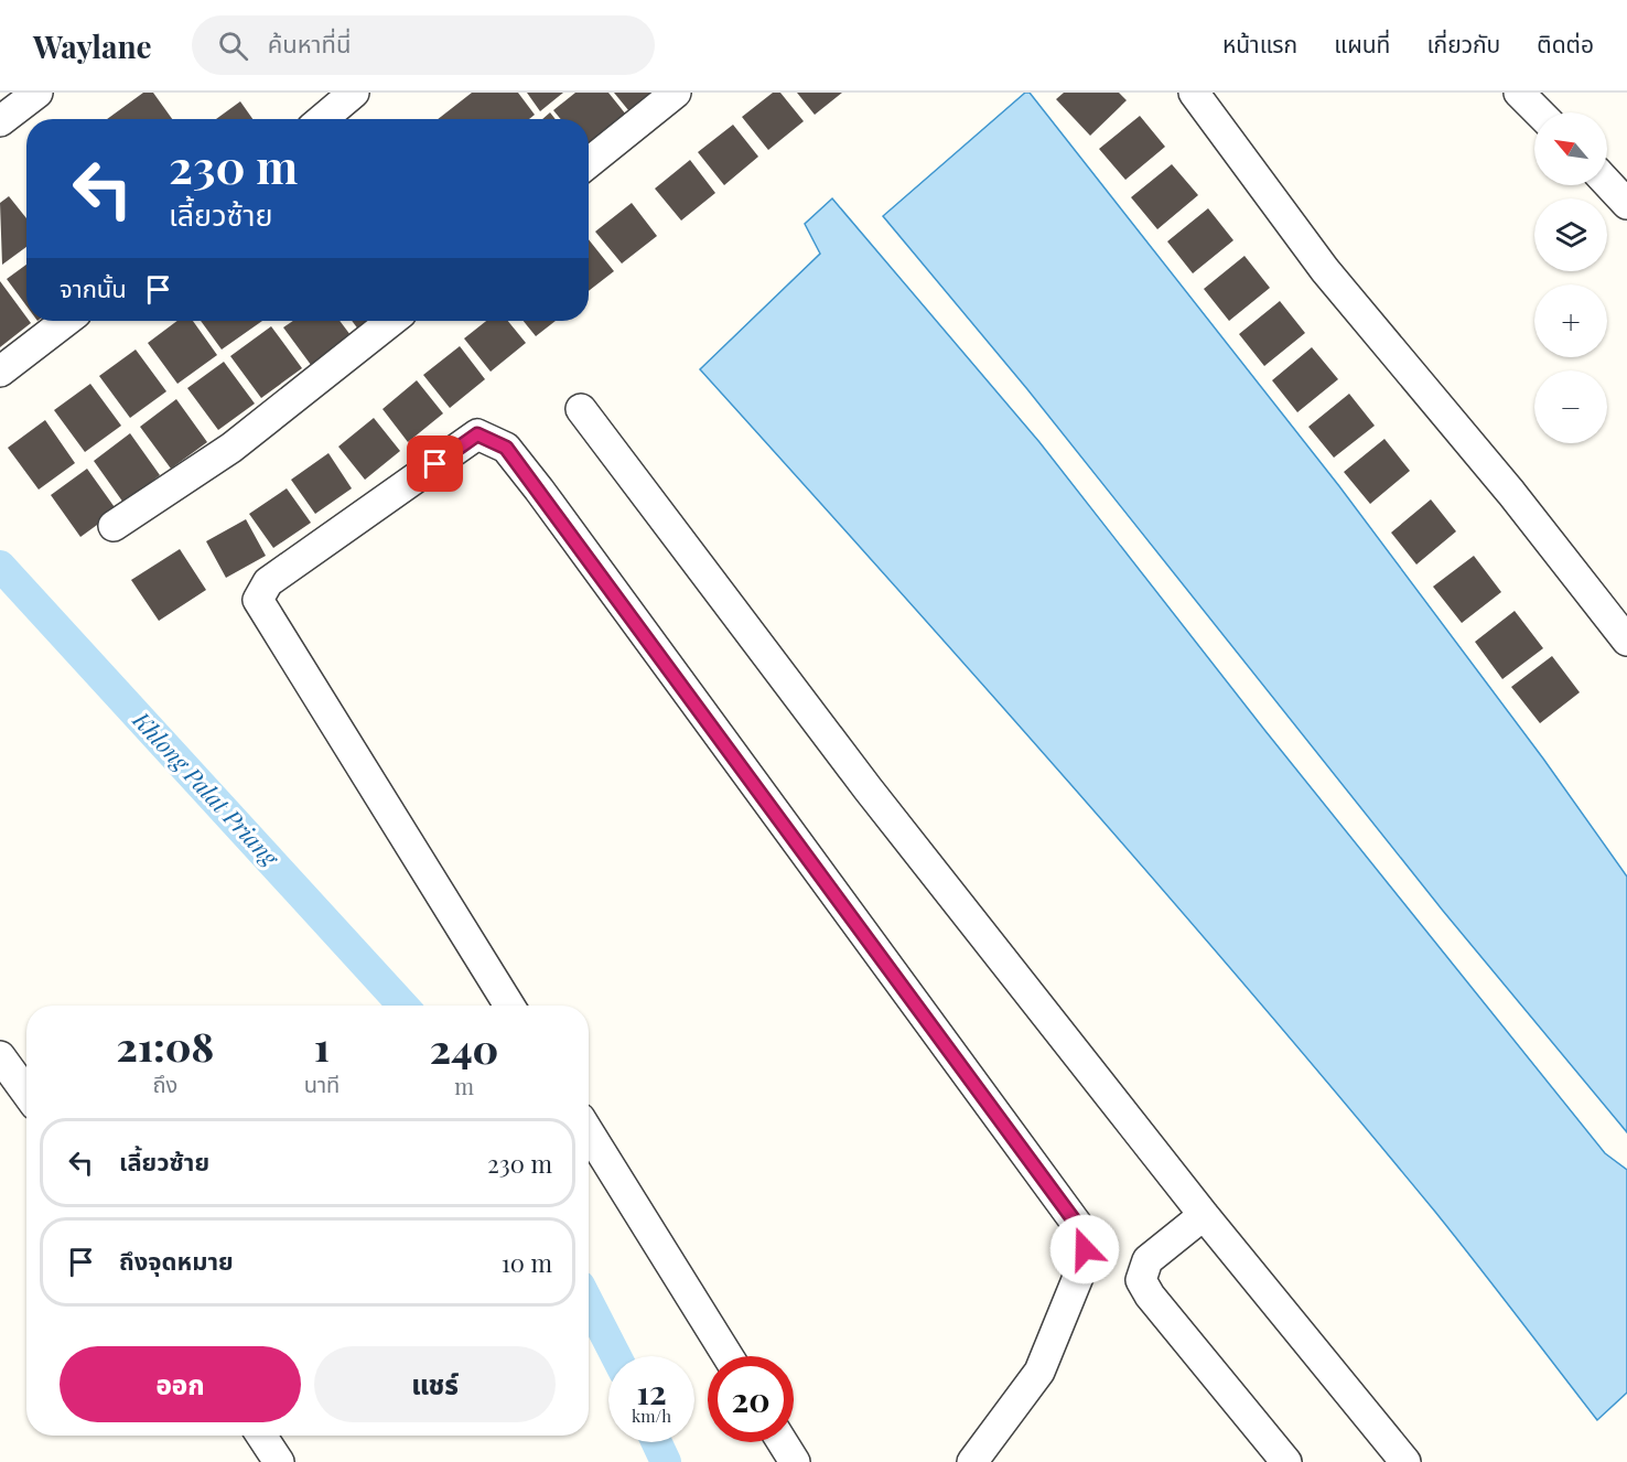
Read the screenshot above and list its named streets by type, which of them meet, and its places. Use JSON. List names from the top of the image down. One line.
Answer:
{"water":["Khlong Palat Priang"],"north":"top left","page":{"header":"Waylane","search":"ค้นหาที่นี่","nav":["หน้าแรก","แผนที่","เกี่ยวกับ","ติดต่อ"],"map_buttons":["+","−"],"turn":["230 m","เลี้ยวซ้าย"],"then":"จากนั้น","eta":["21:08","ถึง","1","นาที","240","m"],"list":[{"name":"เลี้ยวซ้าย","value":"230 m"},{"name":"ถึงจุดหมาย","value":"10 m"}],"buttons":["ออก","แชร์"],"speed":"12 km/h","limit":"20"}}
